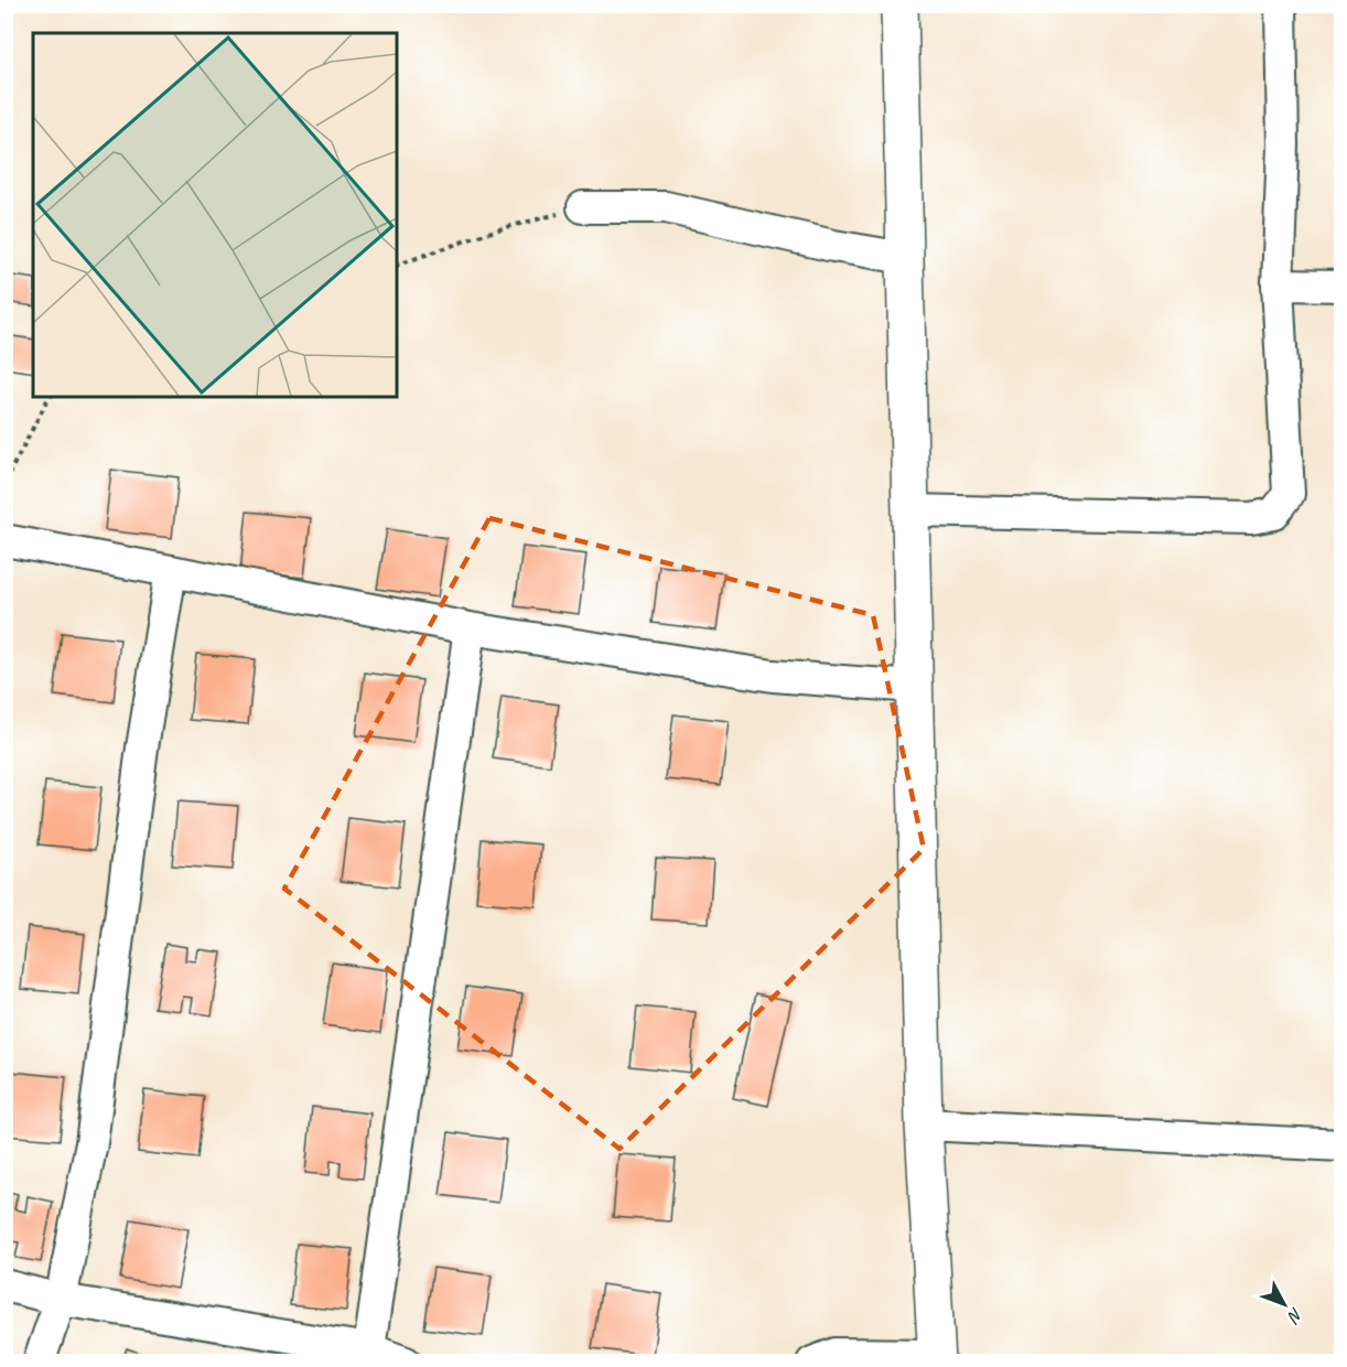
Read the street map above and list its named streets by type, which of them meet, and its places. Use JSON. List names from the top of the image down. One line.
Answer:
{"north":"bottom right"}
